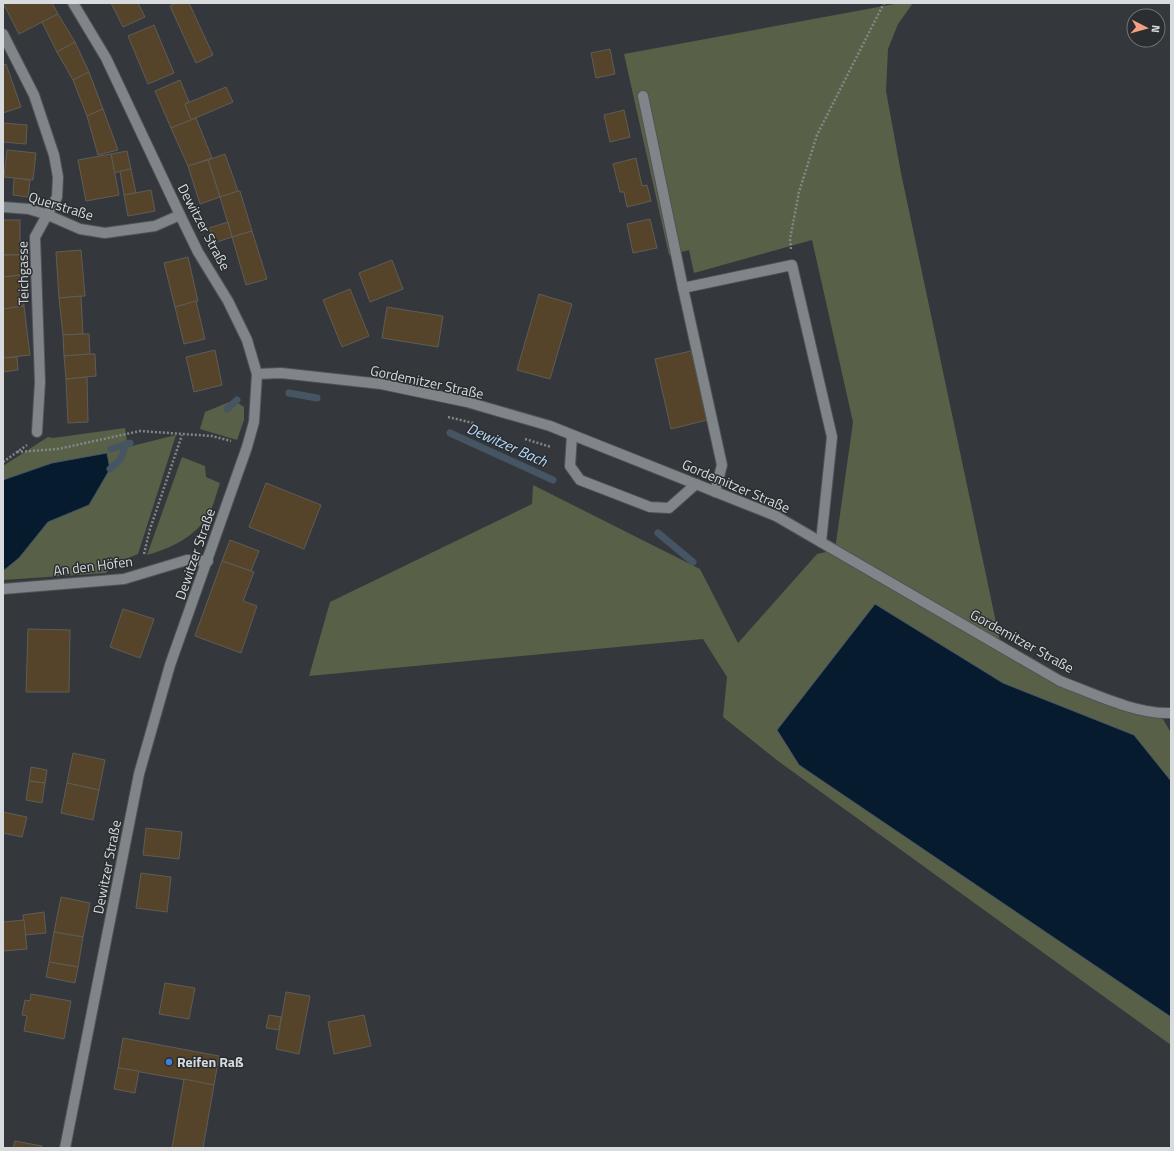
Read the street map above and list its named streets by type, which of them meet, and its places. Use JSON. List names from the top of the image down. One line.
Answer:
{"streets":{"street":["Querstraße","Dewitzer Straße","Teichgasse","Gordemitzer Straße","An den Höfen"]},"crossings":[["Querstraße","Dewitzer Straße"],["Querstraße","Teichgasse"],["Dewitzer Straße","Gordemitzer Straße"],["Dewitzer Straße","An den Höfen"]],"water":["Dewitzer Bach"],"places":["Reifen Raß"],"north":"right"}
